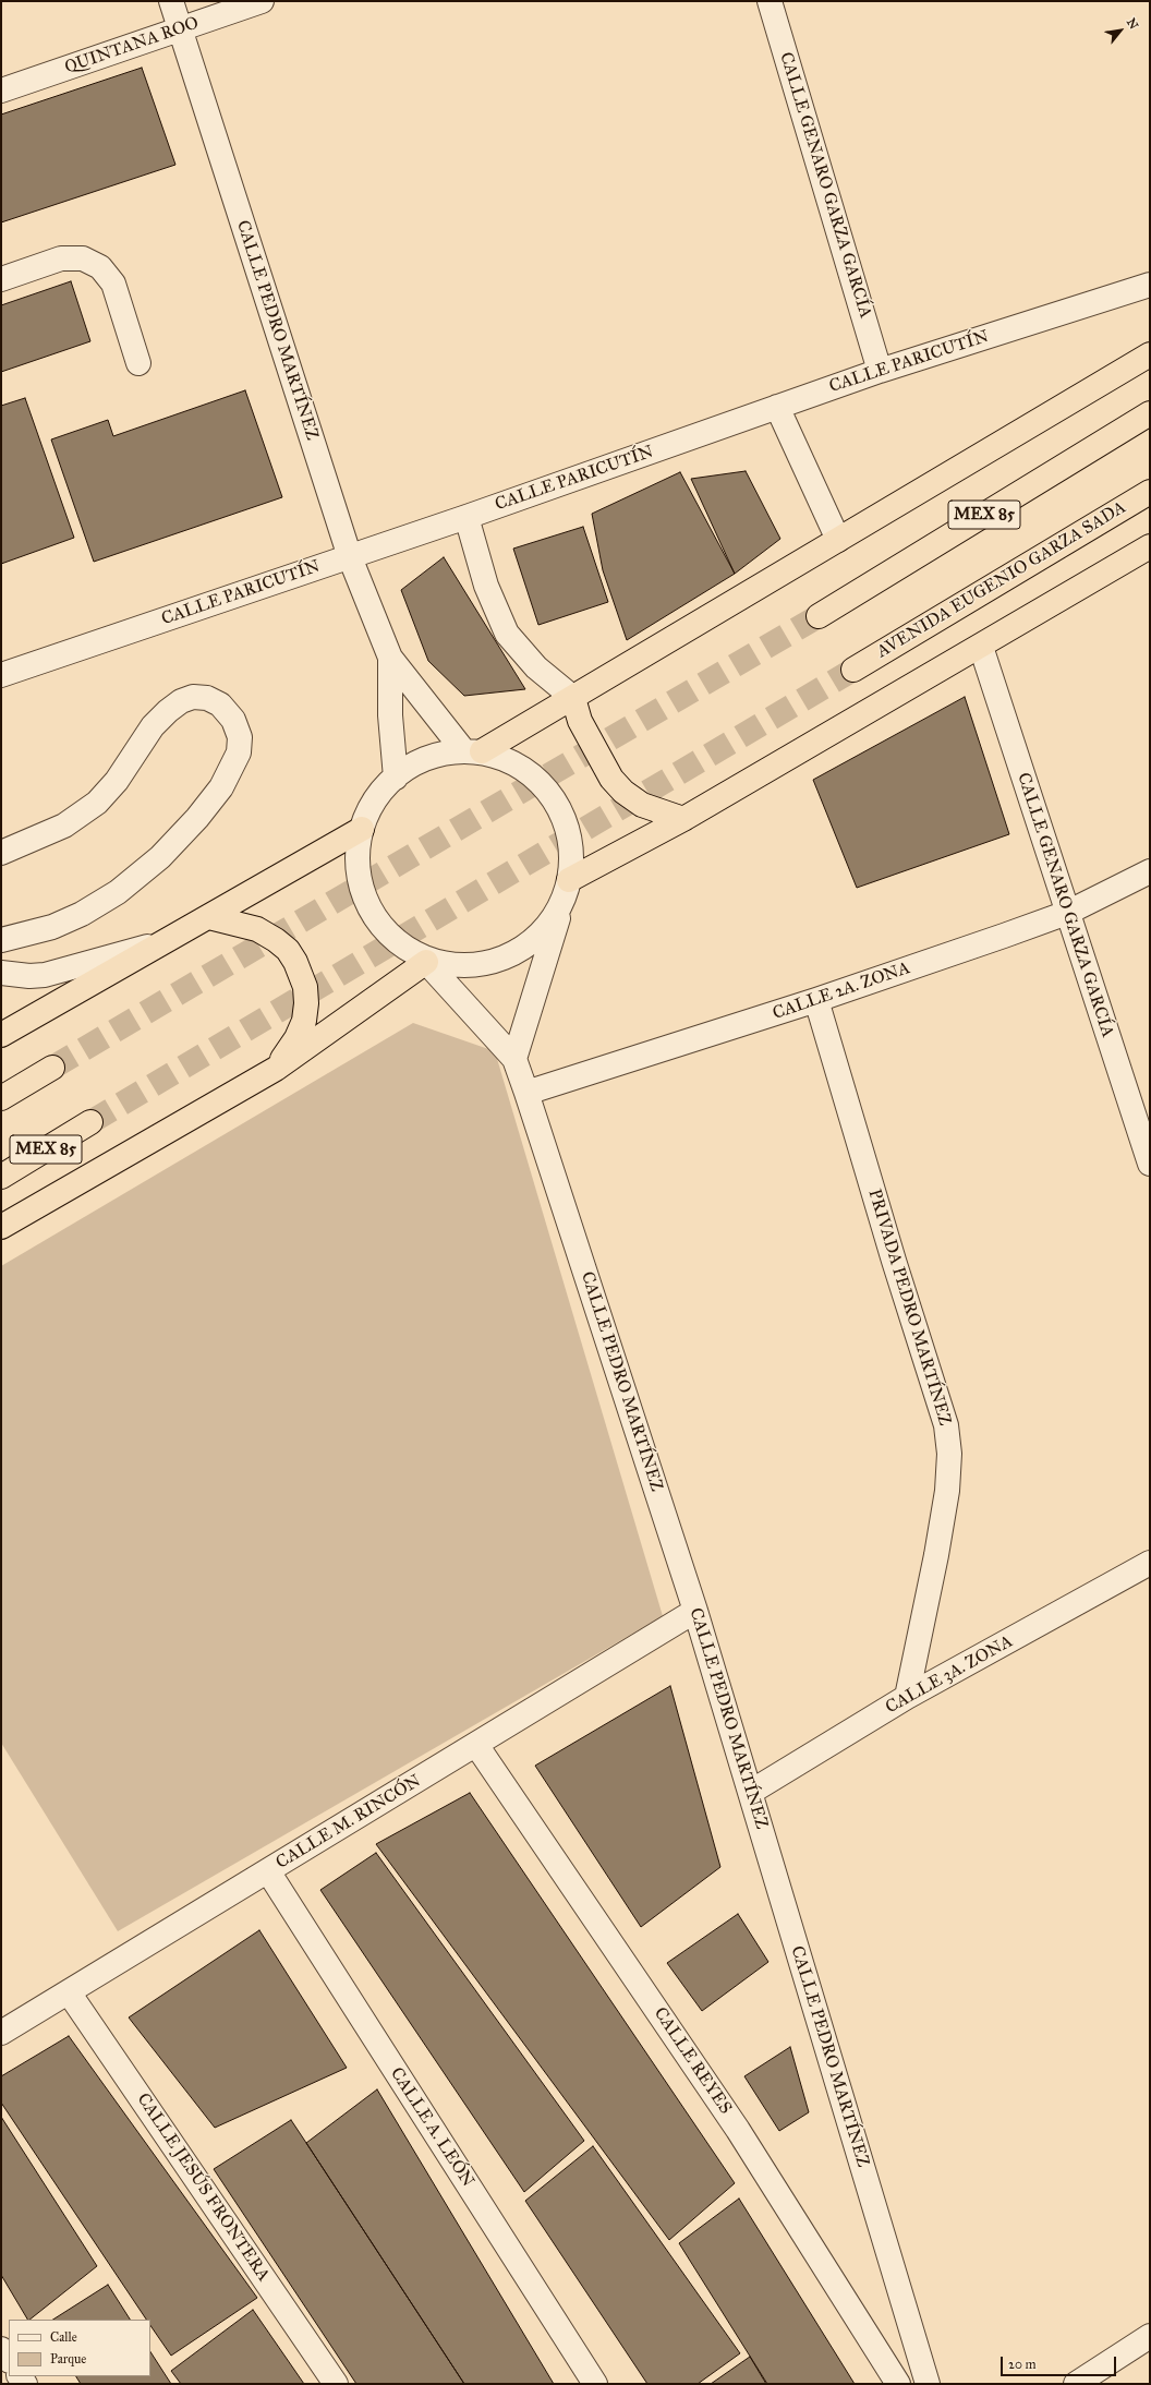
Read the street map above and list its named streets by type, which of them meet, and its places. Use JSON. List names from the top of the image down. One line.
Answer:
{"streets":{"highway":["MEX 85","AVENIDA EUGENIO GARZA SADA"],"street":["QUINTANA ROO","CALLE GENARO GARZA GARCÍA","CALLE PEDRO MARTÍNEZ","CALLE PARICUTÍN","CALLE 2A. ZONA","PRIVADA PEDRO MARTÍNEZ","CALLE 3A. ZONA","CALLE M. RINCÓN","CALLE REYES","CALLE A. LEÓN","CALLE JESÚS FRONTERA"]},"crossings":[["QUINTANA ROO","CALLE PEDRO MARTÍNEZ"],["CALLE GENARO GARZA GARCÍA","CALLE PARICUTÍN"],["CALLE GENARO GARZA GARCÍA","CALLE 2A. ZONA"],["CALLE PEDRO MARTÍNEZ","CALLE PARICUTÍN"],["CALLE PEDRO MARTÍNEZ","CALLE 2A. ZONA"],["CALLE PEDRO MARTÍNEZ","CALLE 3A. ZONA"],["CALLE PEDRO MARTÍNEZ","CALLE M. RINCÓN"],["CALLE 2A. ZONA","PRIVADA PEDRO MARTÍNEZ"],["PRIVADA PEDRO MARTÍNEZ","CALLE 3A. ZONA"],["CALLE M. RINCÓN","CALLE REYES"],["CALLE M. RINCÓN","CALLE A. LEÓN"],["CALLE M. RINCÓN","CALLE JESÚS FRONTERA"]],"legend":["Calle","Parque"],"scale_bar":"20 m","north":"top right"}
